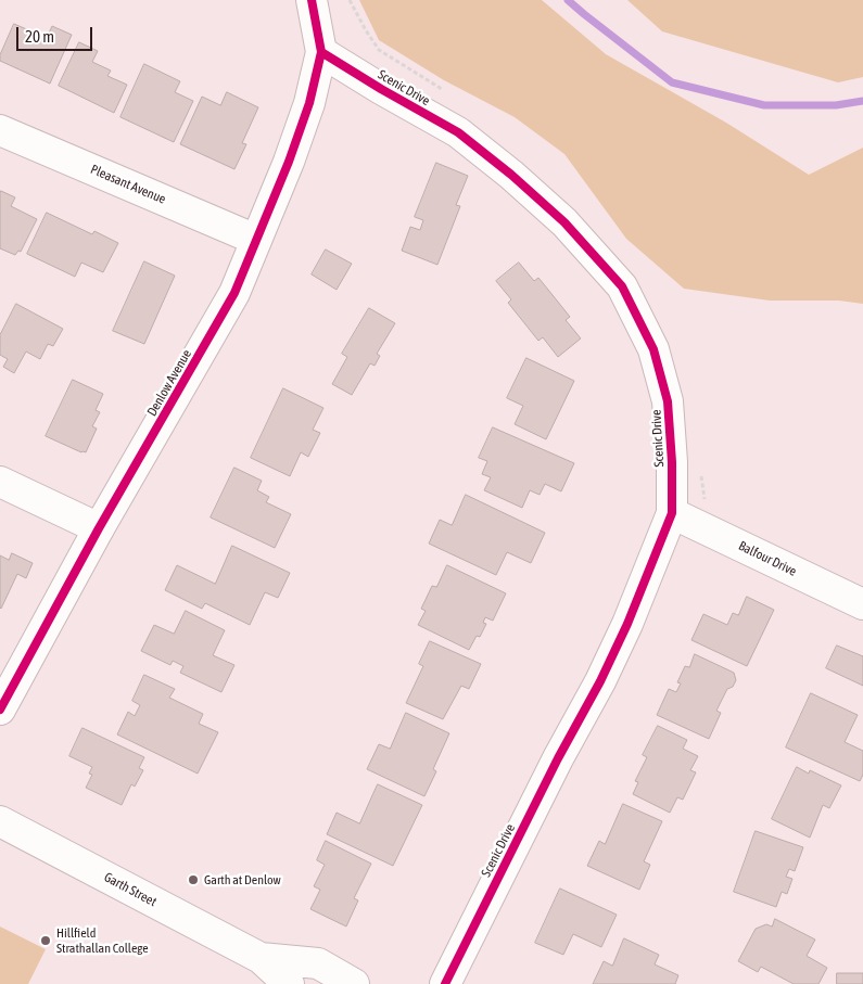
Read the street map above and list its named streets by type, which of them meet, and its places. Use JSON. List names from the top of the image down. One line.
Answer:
{"streets":{"street":["Scenic Drive","Pleasant Avenue","Denlow Avenue","Balfour Drive","Garth Street"]},"crossings":[["Scenic Drive","Denlow Avenue"],["Scenic Drive","Balfour Drive"],["Pleasant Avenue","Denlow Avenue"]],"places":["Garth at Denlow","Hillfield Strathallan College"],"scale_bar":"20 m"}
